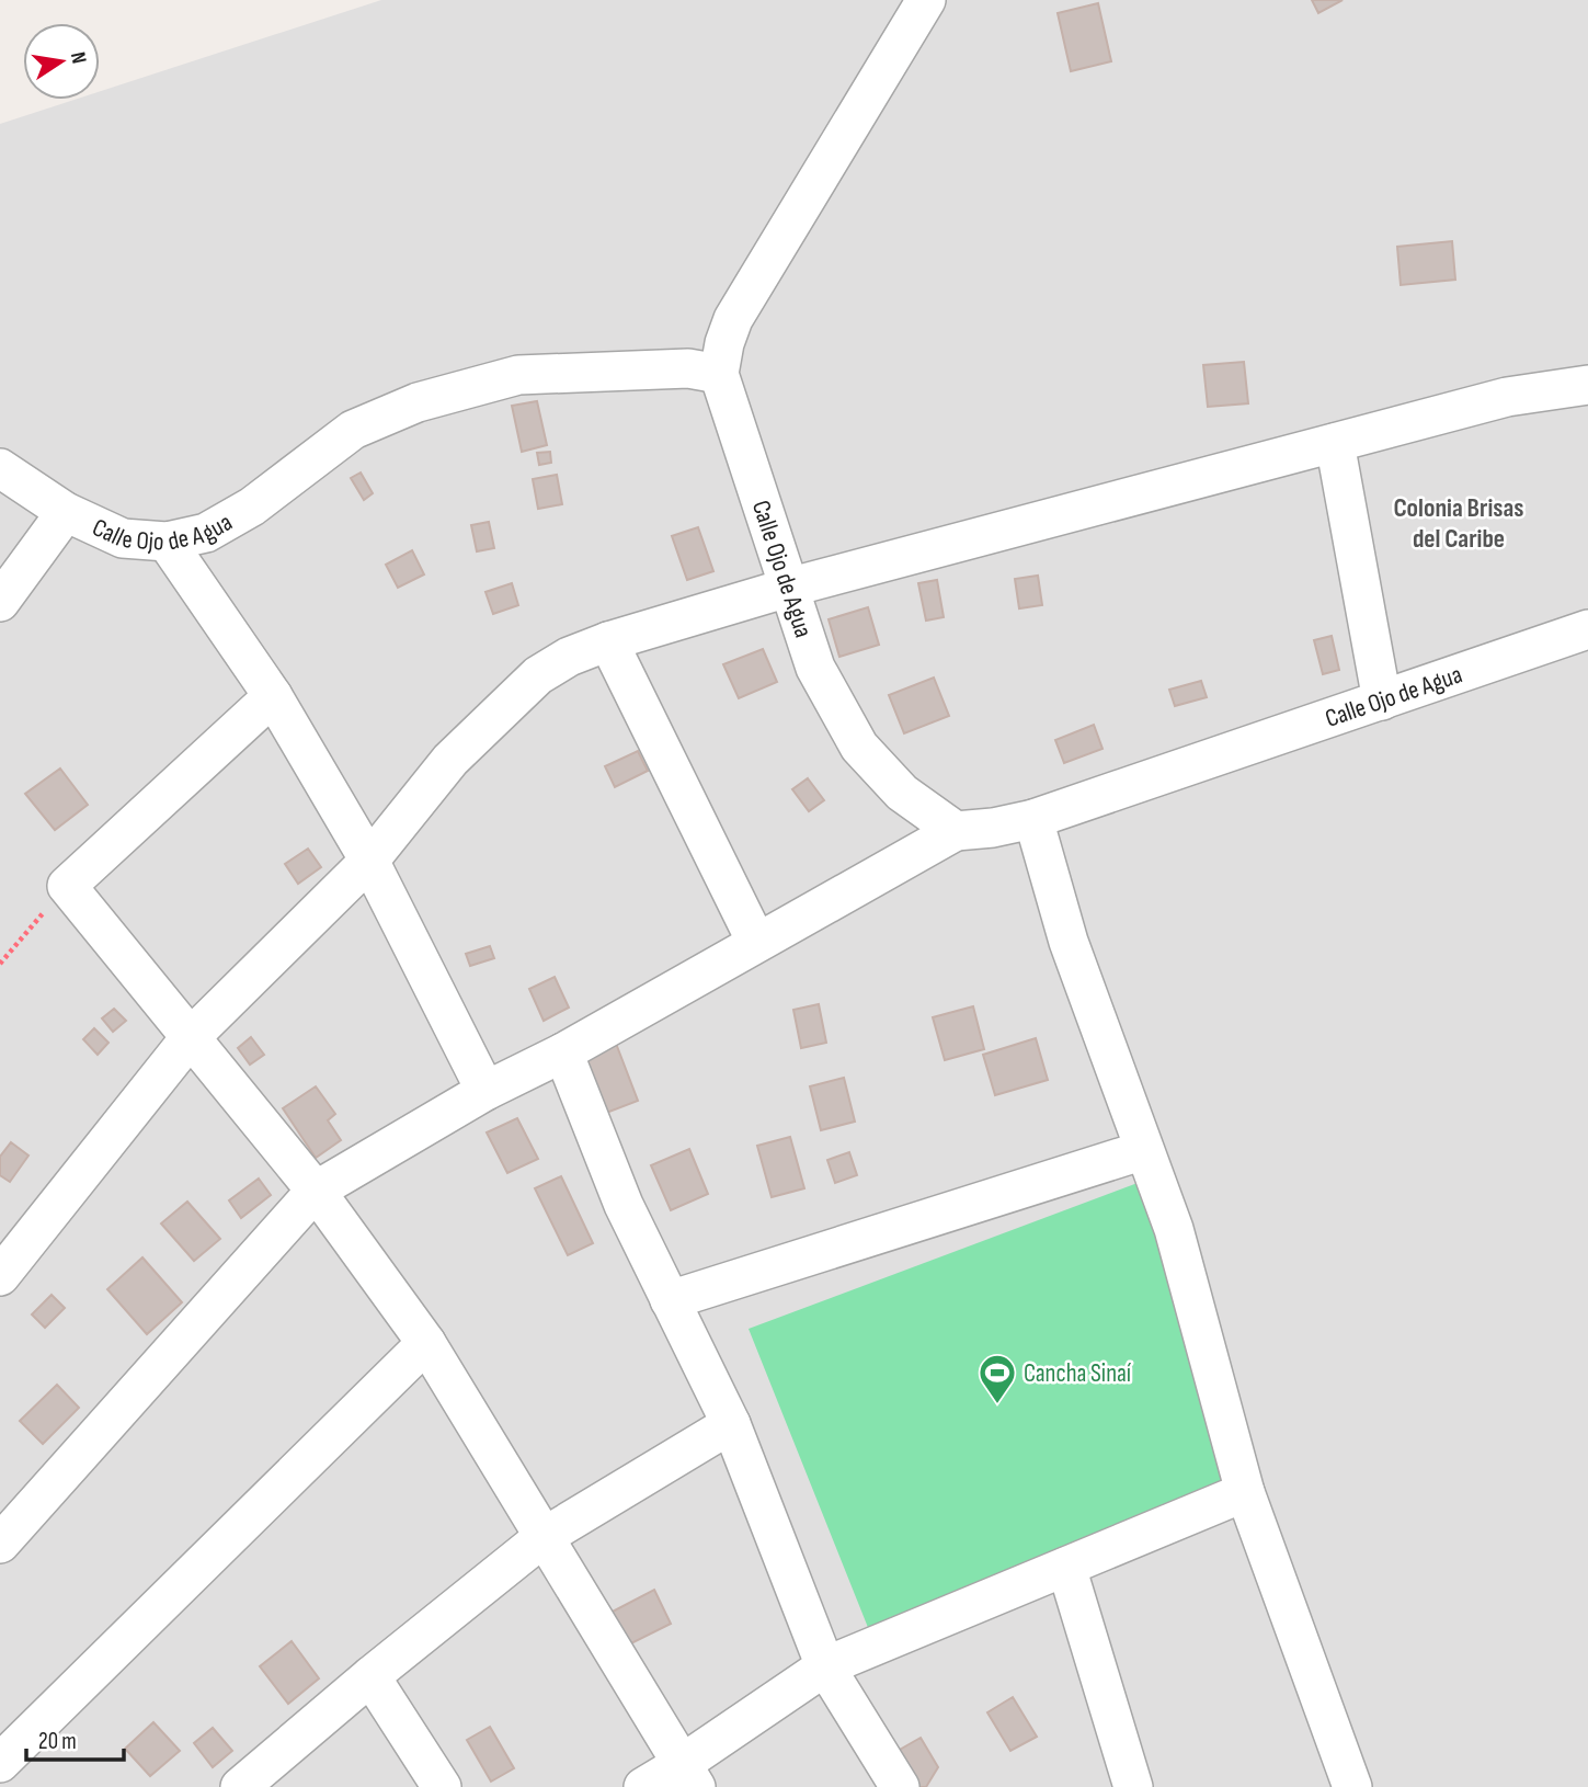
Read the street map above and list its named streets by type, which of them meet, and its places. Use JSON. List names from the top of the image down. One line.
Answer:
{"streets":{"street":["Calle Ojo de Agua"]},"districts":["Colonia Brisas del Caribe"],"places":{"sports":["Cancha Sinaí"]},"scale_bar":"20 m","north":"right"}
